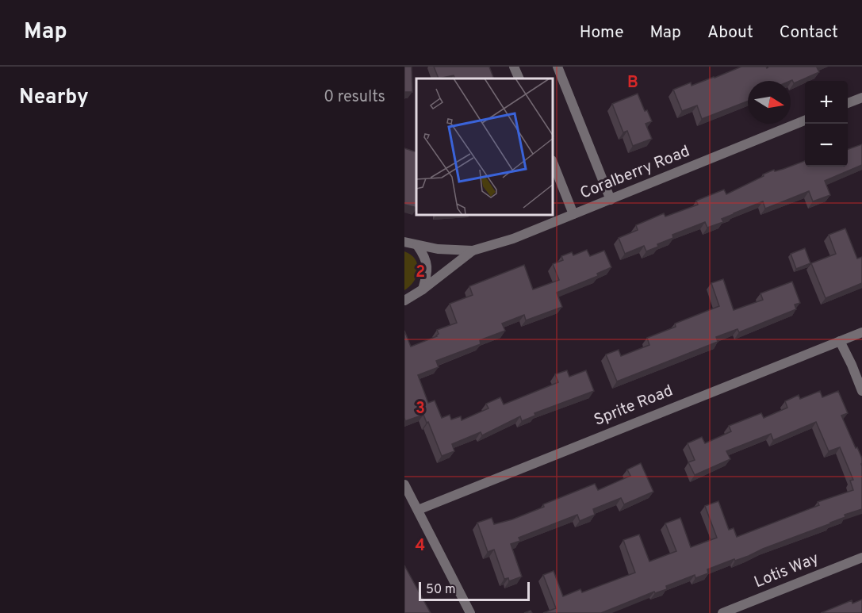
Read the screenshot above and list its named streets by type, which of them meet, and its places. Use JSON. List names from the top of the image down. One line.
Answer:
{"streets":{"street":["Coralberry Road","Sprite Road","Lotis Way"]},"scale_bar":"50 m","north":"right","page":{"header":"Map","nav":["Home","Map","About","Contact"],"heading":["Nearby","0 results"],"map_buttons":["+","−"],"scale":"50 m"},"grid":{"columns":["B"],"rows":["2","3","4"]}}
